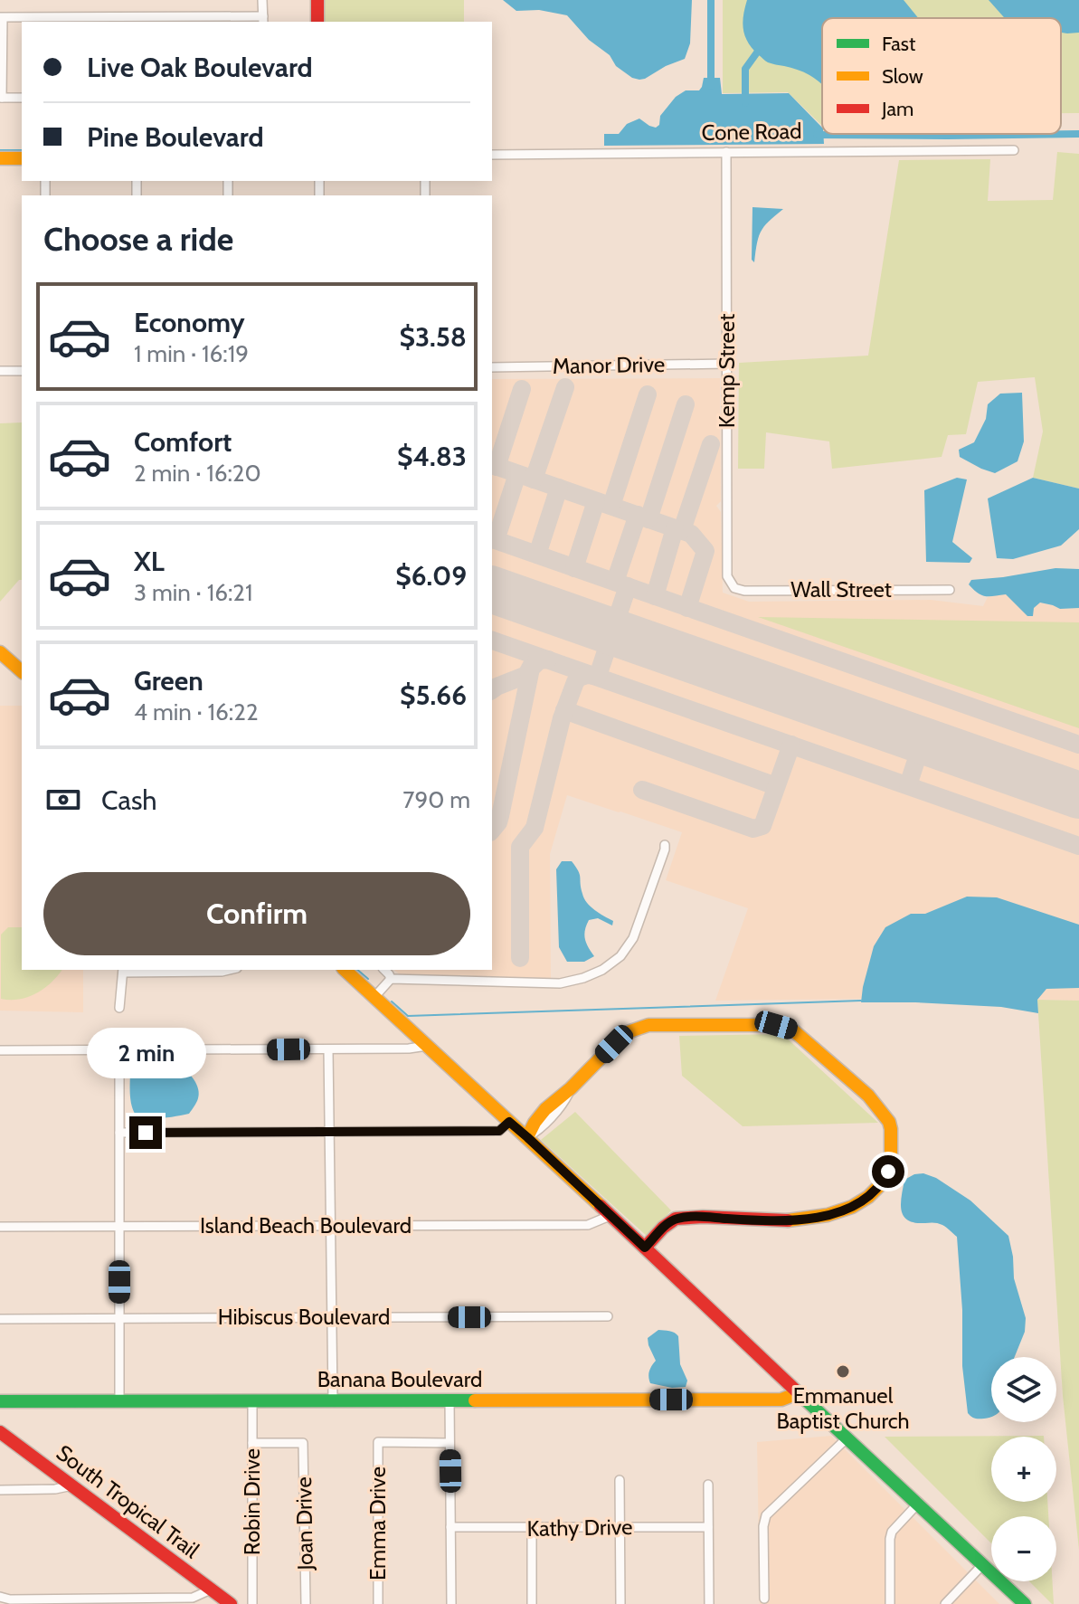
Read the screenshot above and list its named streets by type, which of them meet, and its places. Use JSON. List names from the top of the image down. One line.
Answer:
{"streets":{"street":["Cone Road","Manor Drive","Kemp Street","Wall Street","Island Beach Boulevard","Hibiscus Boulevard","Banana Boulevard","South Tropical Trail","Robin Drive","Joan Drive","Emma Drive","Kathy Drive"]},"crossings":[["Cone Road","Kemp Street"],["Manor Drive","Kemp Street"],["Kemp Street","Wall Street"],["Banana Boulevard","Robin Drive"],["Robin Drive","Joan Drive"]],"places":["Emmanuel Baptist Church"],"legend":["Fast","Slow","Jam"],"page":{"banner":["Live Oak Boulevard","Pine Boulevard"],"heading":"Choose a ride","list":[{"name":"Economy","note":"1 min · 16:19","value":"$3.58"},{"name":"Comfort","note":"2 min · 16:20","value":"$4.83"},{"name":"XL","note":"3 min · 16:21","value":"$6.09"},{"name":"Green","note":"4 min · 16:22","value":"$5.66"}],"pay":["Cash","790 m"],"buttons":"Confirm","bubble":"2 min","map_buttons":["+","−"]}}
